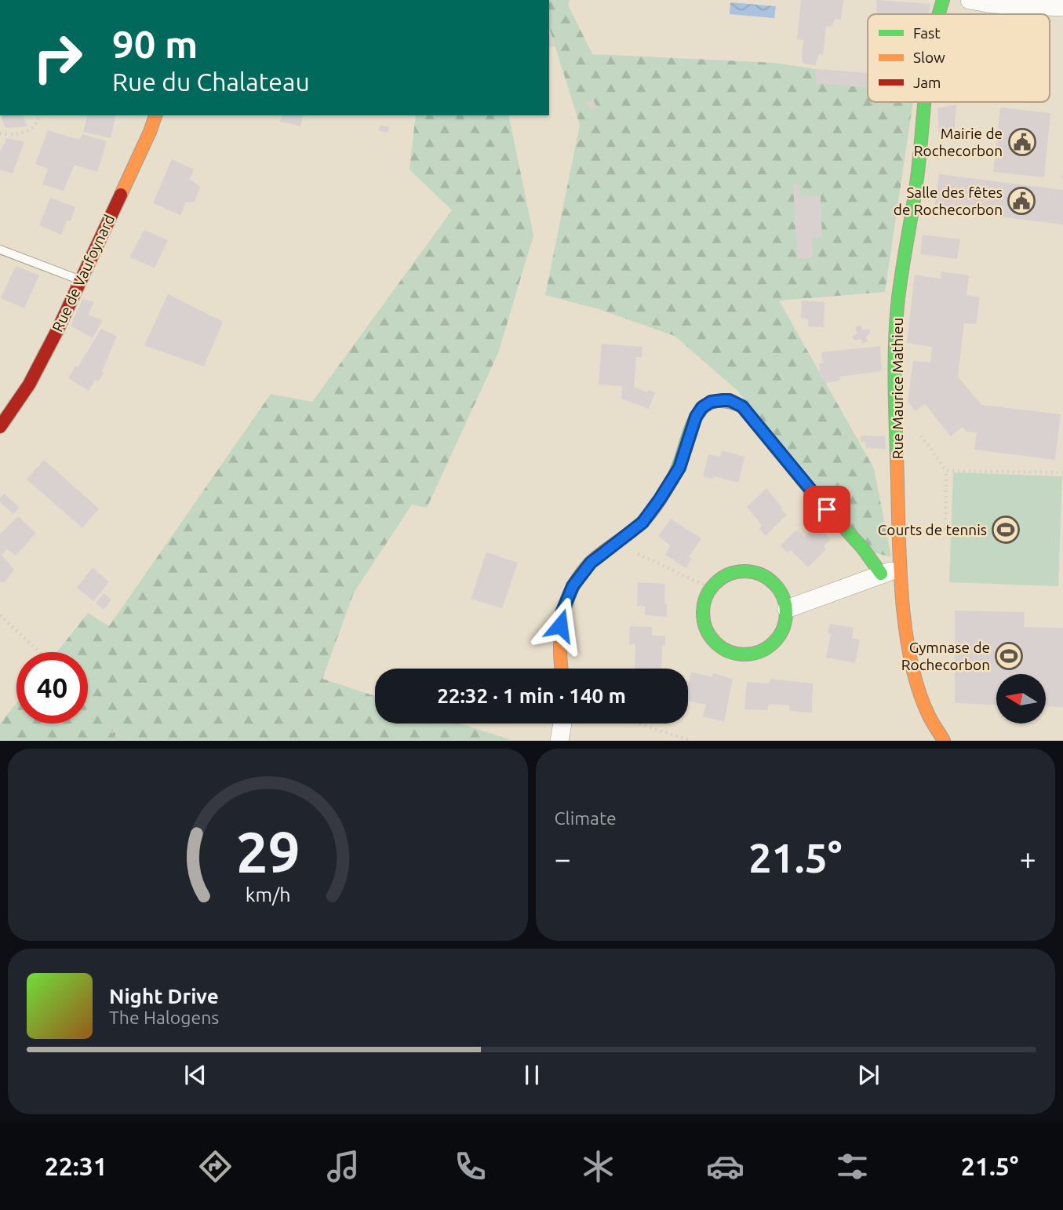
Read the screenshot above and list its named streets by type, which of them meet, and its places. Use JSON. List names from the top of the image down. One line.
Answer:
{"streets":{"street":["Rue de Vaufoynard","Rue Maurice Mathieu"]},"places":{"public building":["Mairie de Rochecorbon","Salle des fêtes de Rochecorbon"],"sports":["Courts de tennis","Gymnase de Rochecorbon"]},"legend":["Fast","Slow","Jam"],"north":"left","page":{"turn":["90 m","Rue du Chalateau"],"limit":"40","trip":"22:32 · 1 min · 140 m","tile":"Climate","heat":["−","21.5°","+"],"song":["Night Drive","The Halogens"],"tabs":["22:31","21.5°"],"gauge":["29","km/h"]}}
